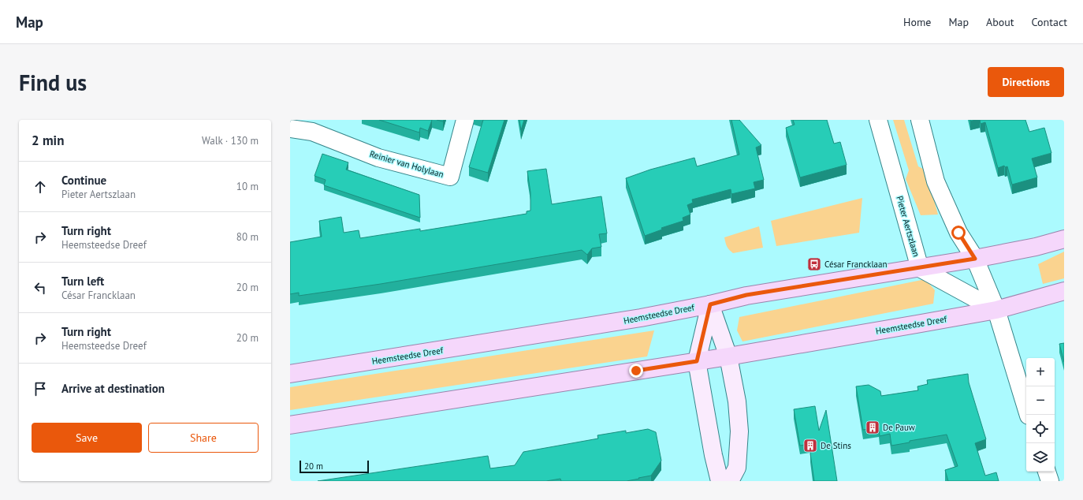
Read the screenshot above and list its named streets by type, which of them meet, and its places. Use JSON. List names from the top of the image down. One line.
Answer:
{"streets":{"main road":["Heemsteedse Dreef"],"street":["Reinier van Holylaan","Pieter Aertszlaan"]},"crossings":[["Pieter Aertszlaan","Heemsteedse Dreef"]],"places":{"bus stop":["César Francklaan"],"building":["De Pauw","De Stins"]},"scale_bar":"20 m","page":{"header":"Map","nav":["Home","Map","About","Contact"],"buttons":["Directions",["Save","Share"]],"title":"Find us","heading":["2 min","Walk · 130 m"],"list":[["Continue","Pieter Aertszlaan","10 m"],["Turn right","Heemsteedse Dreef","80 m"],["Turn left","César Francklaan","20 m"],["Turn right","Heemsteedse Dreef","20 m"],"Arrive at destination"],"map_buttons":["+","−"],"scale":"20 m"}}
